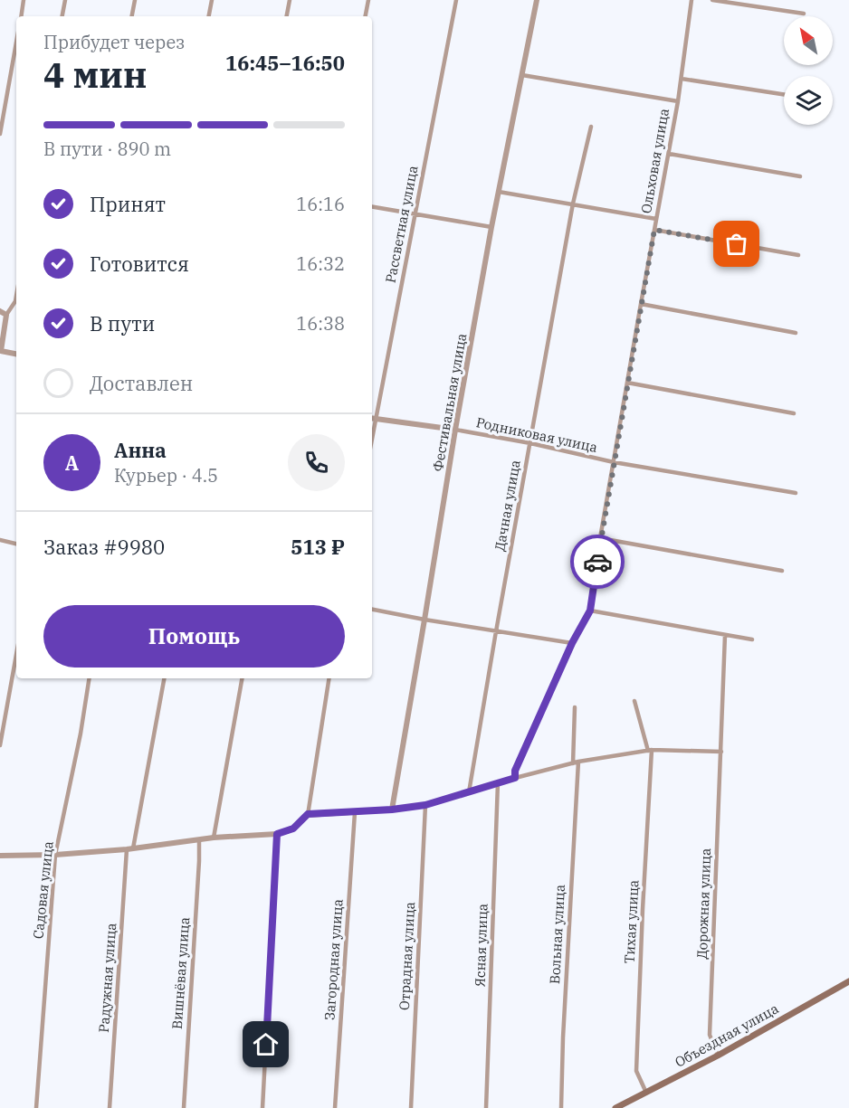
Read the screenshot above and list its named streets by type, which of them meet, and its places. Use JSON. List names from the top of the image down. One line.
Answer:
{"streets":{"main road":["Объездная улица"],"street":["Ольховая улица","Рассветная улица","Фестивальная улица","Родниковая улица","Дачная улица","Садовая улица","Дорожная улица","Тихая улица","Вольная улица","Ясная улица","Отрадная улица","Загородная улица","Вишнёвая улица","Радужная улица"]},"crossings":[["Ольховая улица","Родниковая улица"],["Рассветная улица","Родниковая улица"],["Фестивальная улица","Родниковая улица"],["Родниковая улица","Дачная улица"],["Дорожная улица","Объездная улица"],["Тихая улица","Объездная улица"]],"north":"top left","page":{"heading":["4 мин","Прибудет через","16:45–16:50"],"panel":["Анна","Курьер · 4.5","Заказ #9980","513 ₽"],"bar":"В пути · 890 m","list":[["Принят","16:16"],["Готовится","16:32"],["В пути","16:38"],"Доставлен"],"round":"А","buttons":"Помощь"}}
